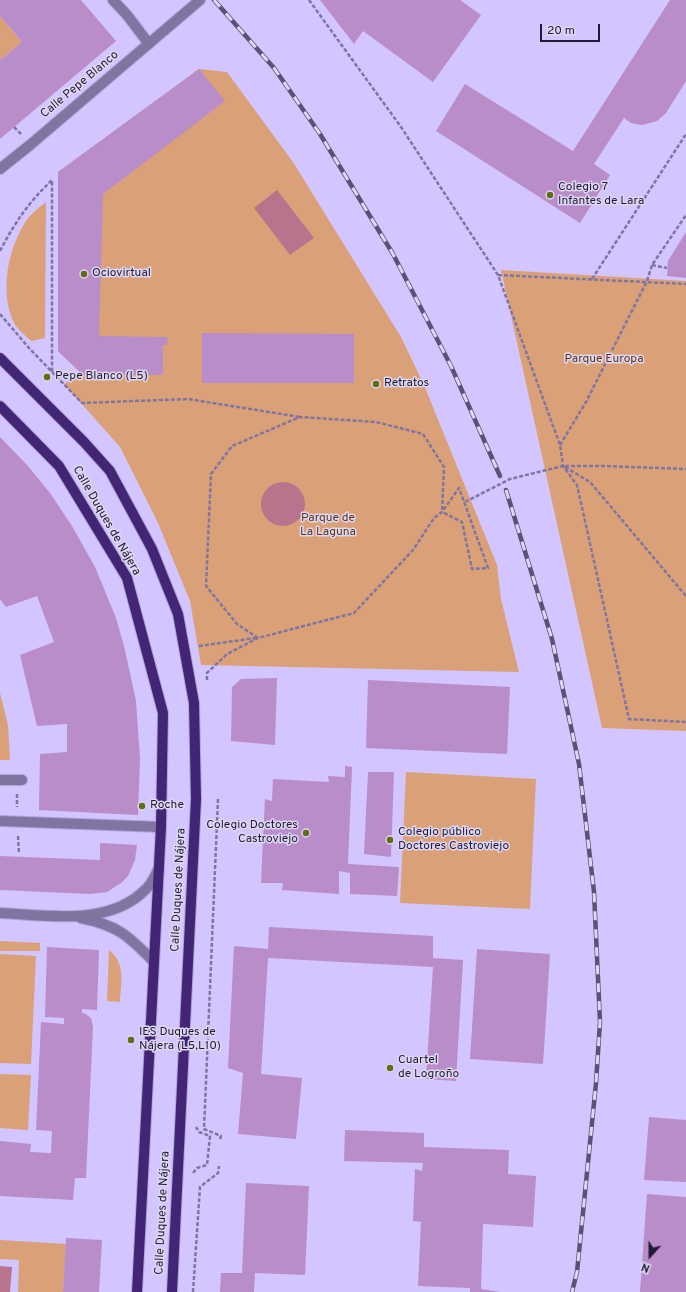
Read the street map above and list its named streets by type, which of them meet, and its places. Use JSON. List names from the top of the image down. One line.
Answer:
{"streets":{"main road":["Calle Duques de Nájera"],"street":["Calle Pepe Blanco"]},"parks":["Parque Europa","Parque de La Laguna"],"places":["Colegio 7 Infantes de Lara","Ociovirtual","Pepe Blanco (L5)","Retratos","Roche","Colegio Doctores Castroviejo","Colegio público Doctores Castroviejo","IES Duques de Nájera (L5,L10)","Cuartel de Logroño"],"scale_bar":"20 m","north":"bottom"}
